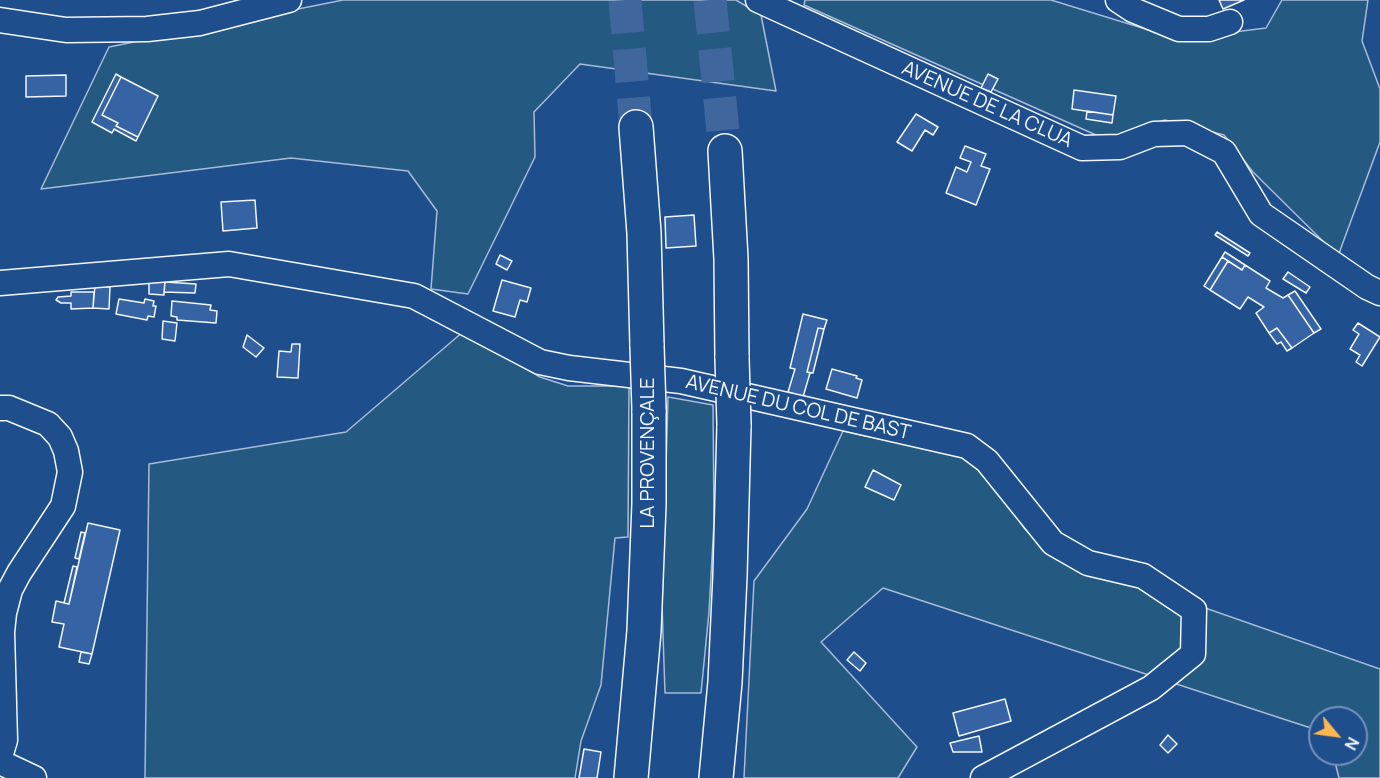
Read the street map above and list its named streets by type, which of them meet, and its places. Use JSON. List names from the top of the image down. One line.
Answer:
{"streets":{"highway":["LA PROVENÇALE"],"street":["AVENUE DE LA CLUA","AVENUE DU COL DE BAST"]},"north":"bottom right"}
